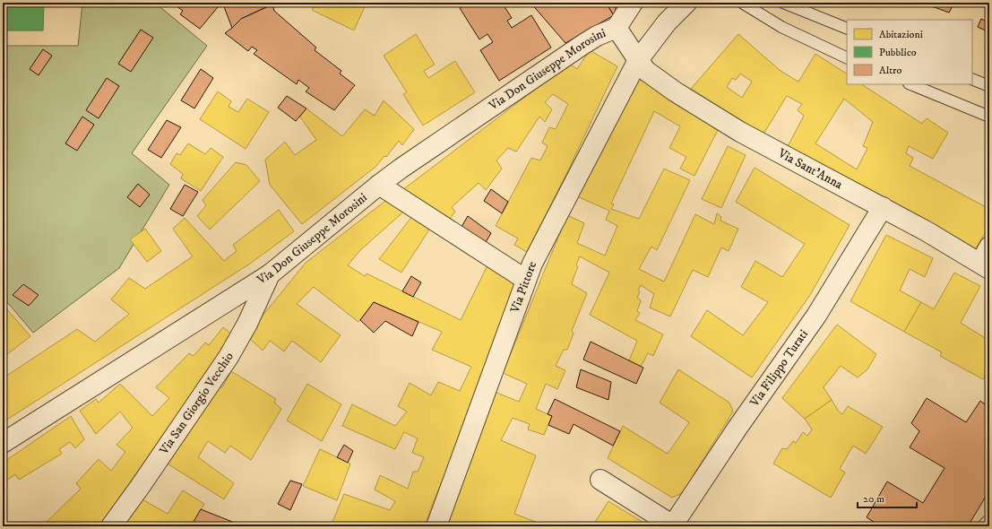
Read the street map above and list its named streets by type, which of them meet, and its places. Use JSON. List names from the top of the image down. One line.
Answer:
{"streets":{"street":["Via Don Giuseppe Morosini","Via Sant'Anna","Via Pittore","Via Filippo Turati","Via San Giorgio Vecchio"]},"crossings":[["Via Don Giuseppe Morosini","Via Sant'Anna"],["Via Don Giuseppe Morosini","Via San Giorgio Vecchio"],["Via Sant'Anna","Via Pittore"],["Via Sant'Anna","Via Filippo Turati"]],"legend":["Abitazioni","Pubblico","Altro"],"scale_bar":"20 m"}
